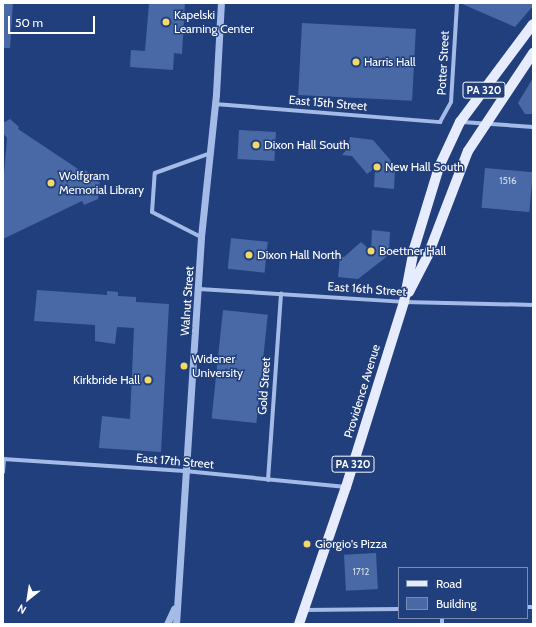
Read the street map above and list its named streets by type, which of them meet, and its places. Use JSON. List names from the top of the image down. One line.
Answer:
{"streets":{"main road":["PA 320","Providence Avenue"],"street":["Potter Street","East 15th Street","East 16th Street","Walnut Street","Gold Street","East 17th Street"]},"crossings":[["Potter Street","East 15th Street"],["East 15th Street","Walnut Street"],["East 16th Street","Walnut Street"],["East 16th Street","Gold Street"],["East 16th Street","Providence Avenue"],["Walnut Street","East 17th Street"],["Gold Street","East 17th Street"],["Providence Avenue","East 17th Street"]],"places":["Kapelski Learning Center","Harris Hall","Dixon Hall South","New Hall South","Wolfgram Memorial Library","Boettner Hall","Dixon Hall North","Widener University","Kirkbride Hall","Giorgio's Pizza"],"house_numbers":["1516","1712"],"legend":["Road","Building"],"scale_bar":"50 m","north":"bottom left"}
